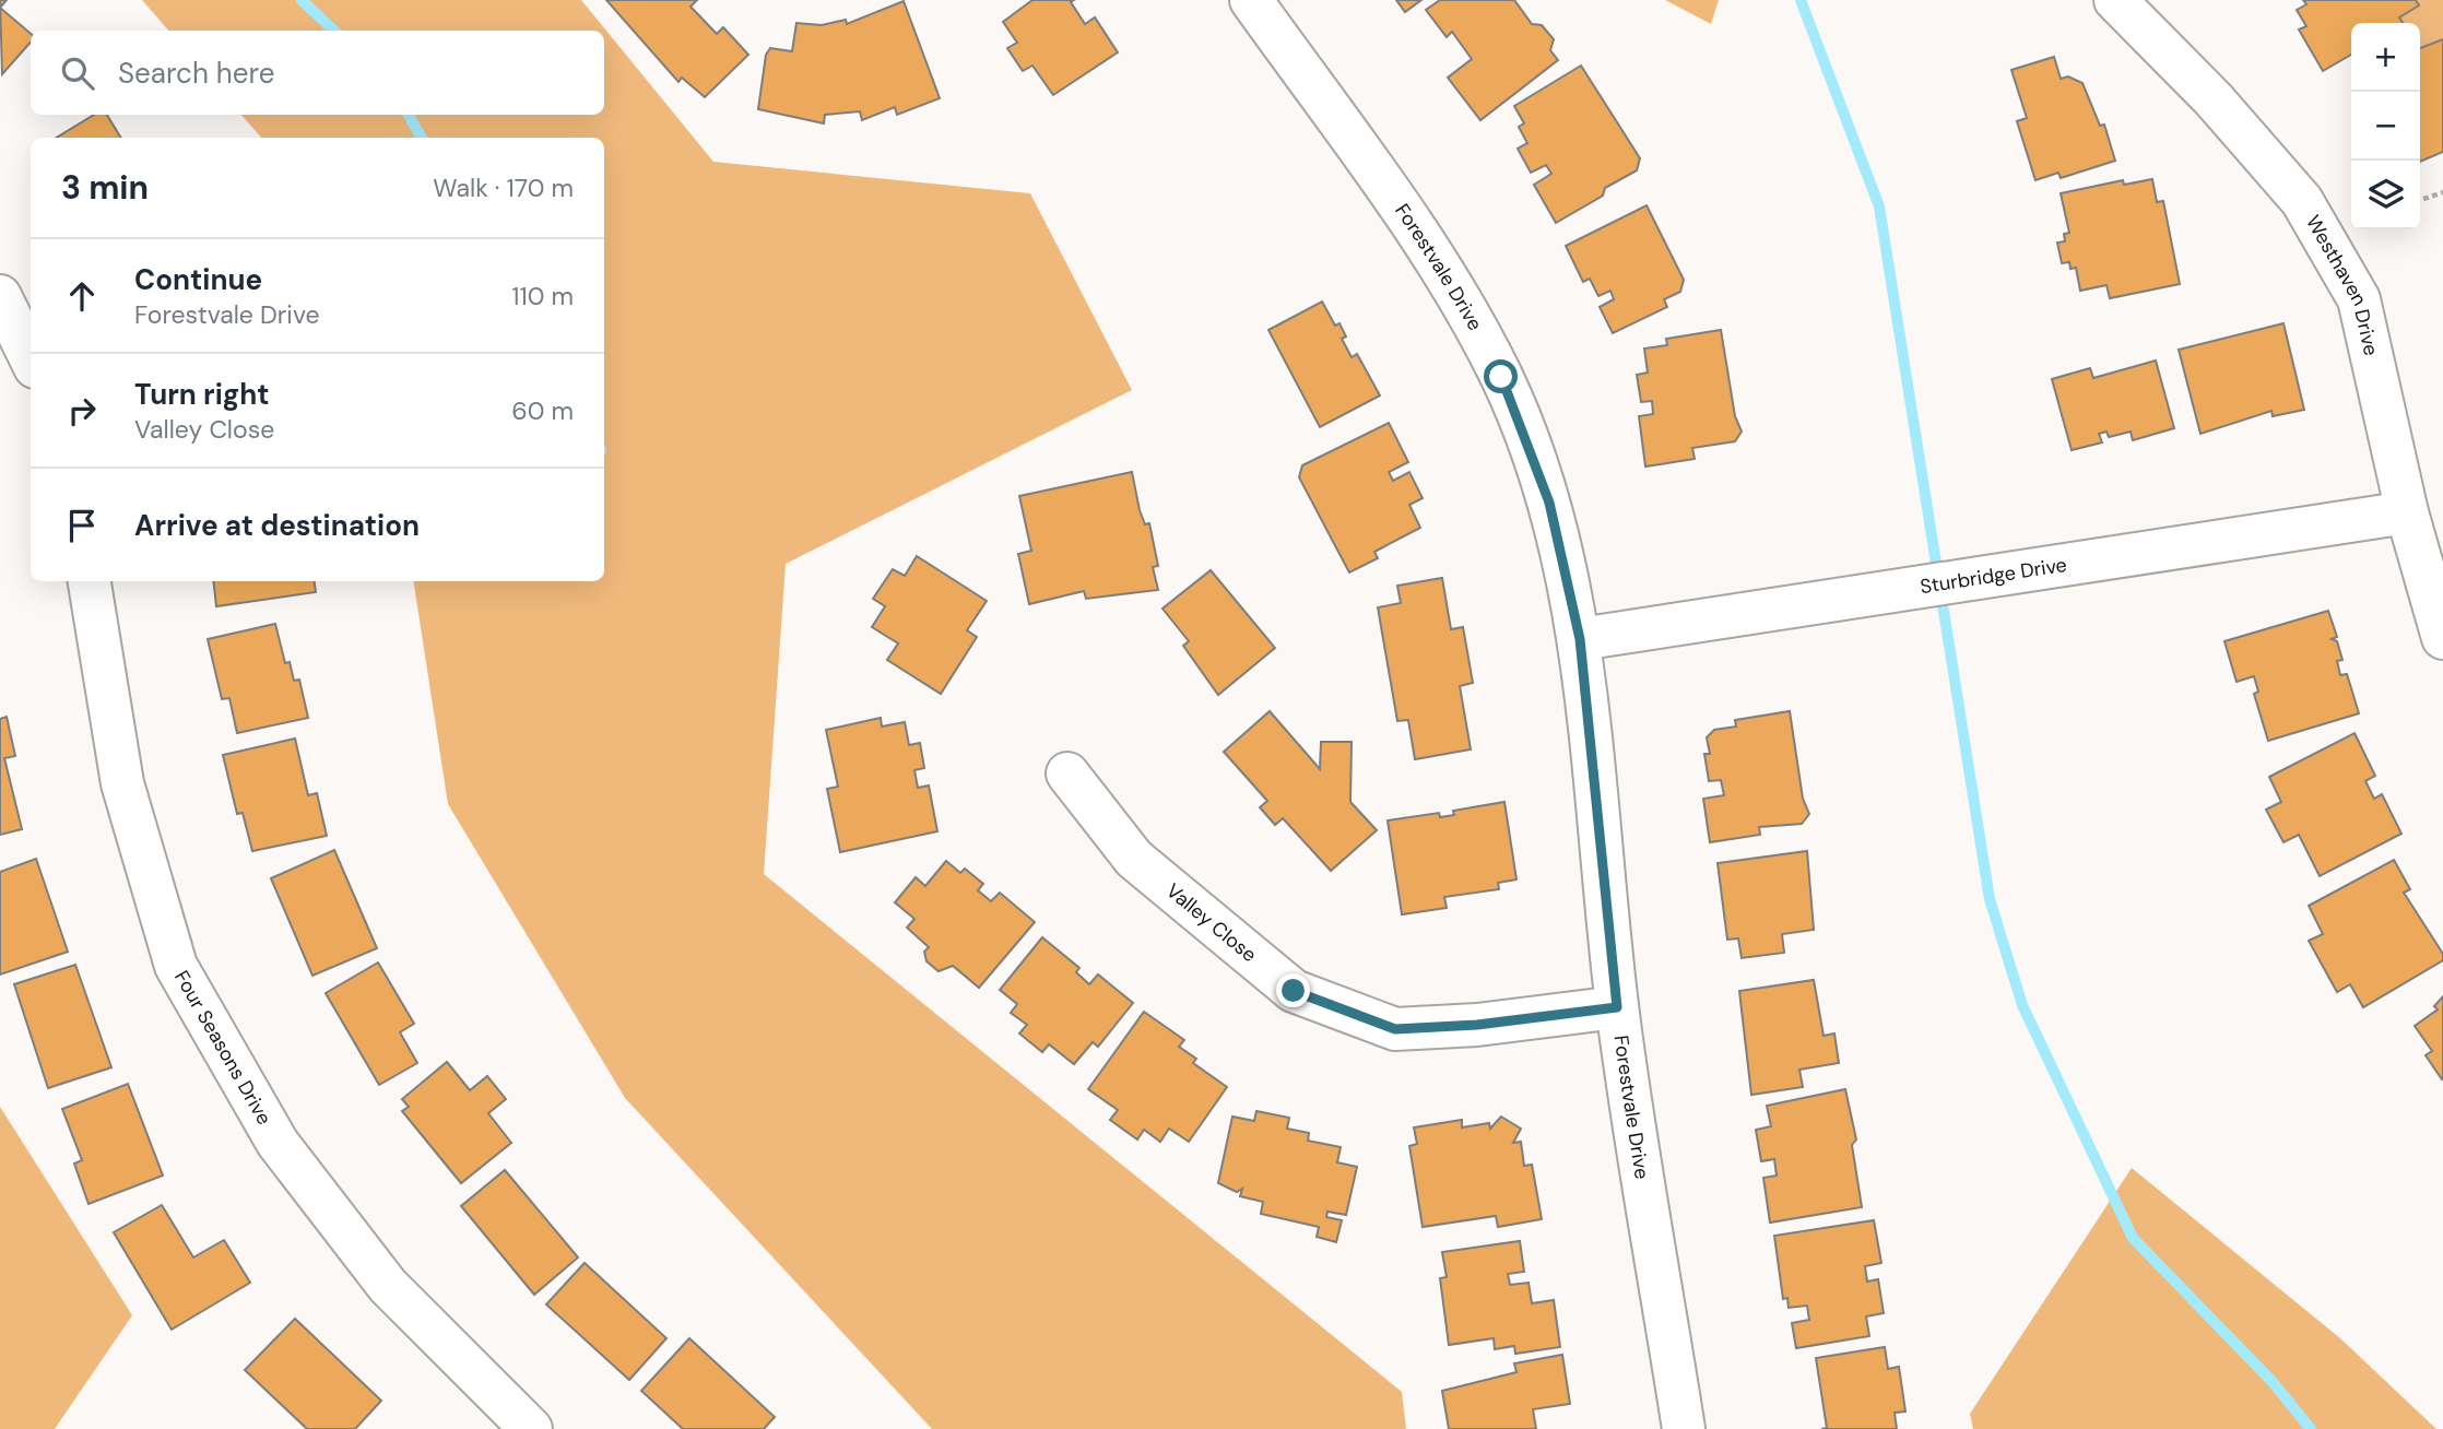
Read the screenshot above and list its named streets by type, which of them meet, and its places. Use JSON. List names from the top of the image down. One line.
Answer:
{"streets":{"street":["Forestvale Drive","Westhaven Drive","Sturbridge Drive","Valley Close","Four Seasons Drive"]},"crossings":[["Forestvale Drive","Sturbridge Drive"],["Forestvale Drive","Valley Close"],["Westhaven Drive","Sturbridge Drive"]],"page":{"map_buttons":["+","−"],"search":"Search here","heading":["3 min","Walk · 170 m"],"list":[["Continue","Forestvale Drive","110 m"],["Turn right","Valley Close","60 m"],"Arrive at destination"]}}
